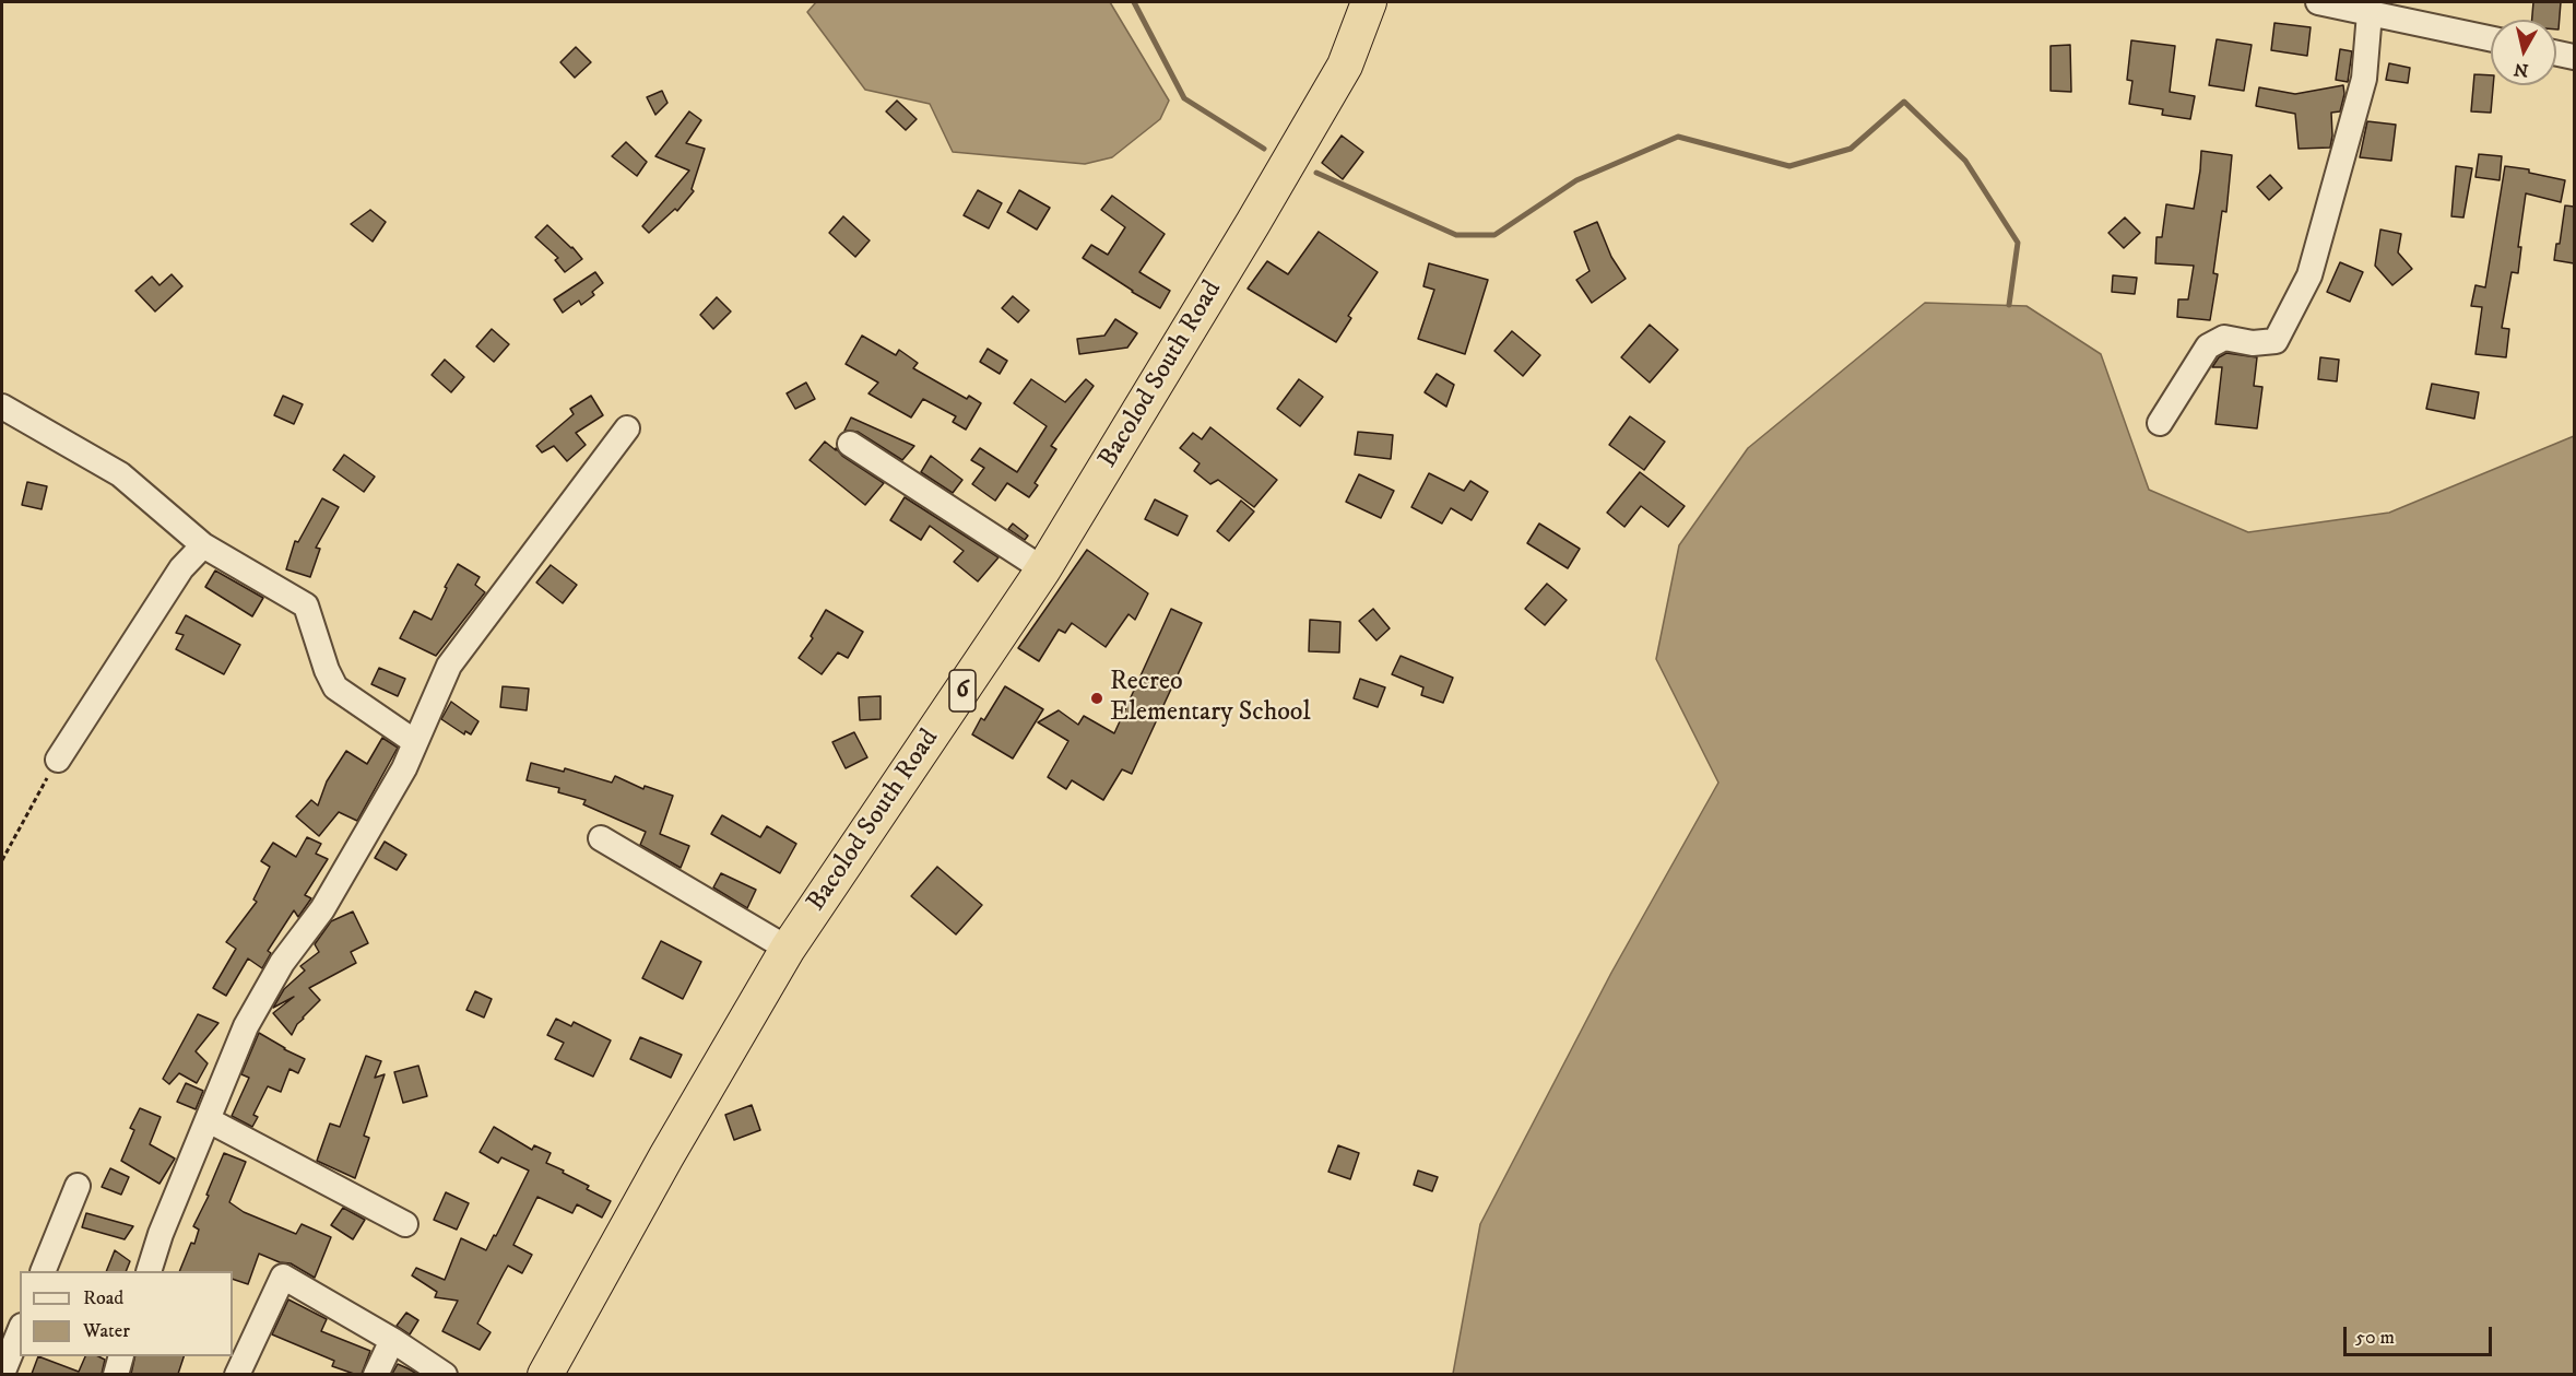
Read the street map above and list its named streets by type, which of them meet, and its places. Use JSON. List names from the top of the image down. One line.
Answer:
{"streets":{"highway":["Bacolod South Road","6"]},"places":["Recreo Elementary School"],"legend":["Road","Water"],"scale_bar":"50 m","north":"bottom"}
